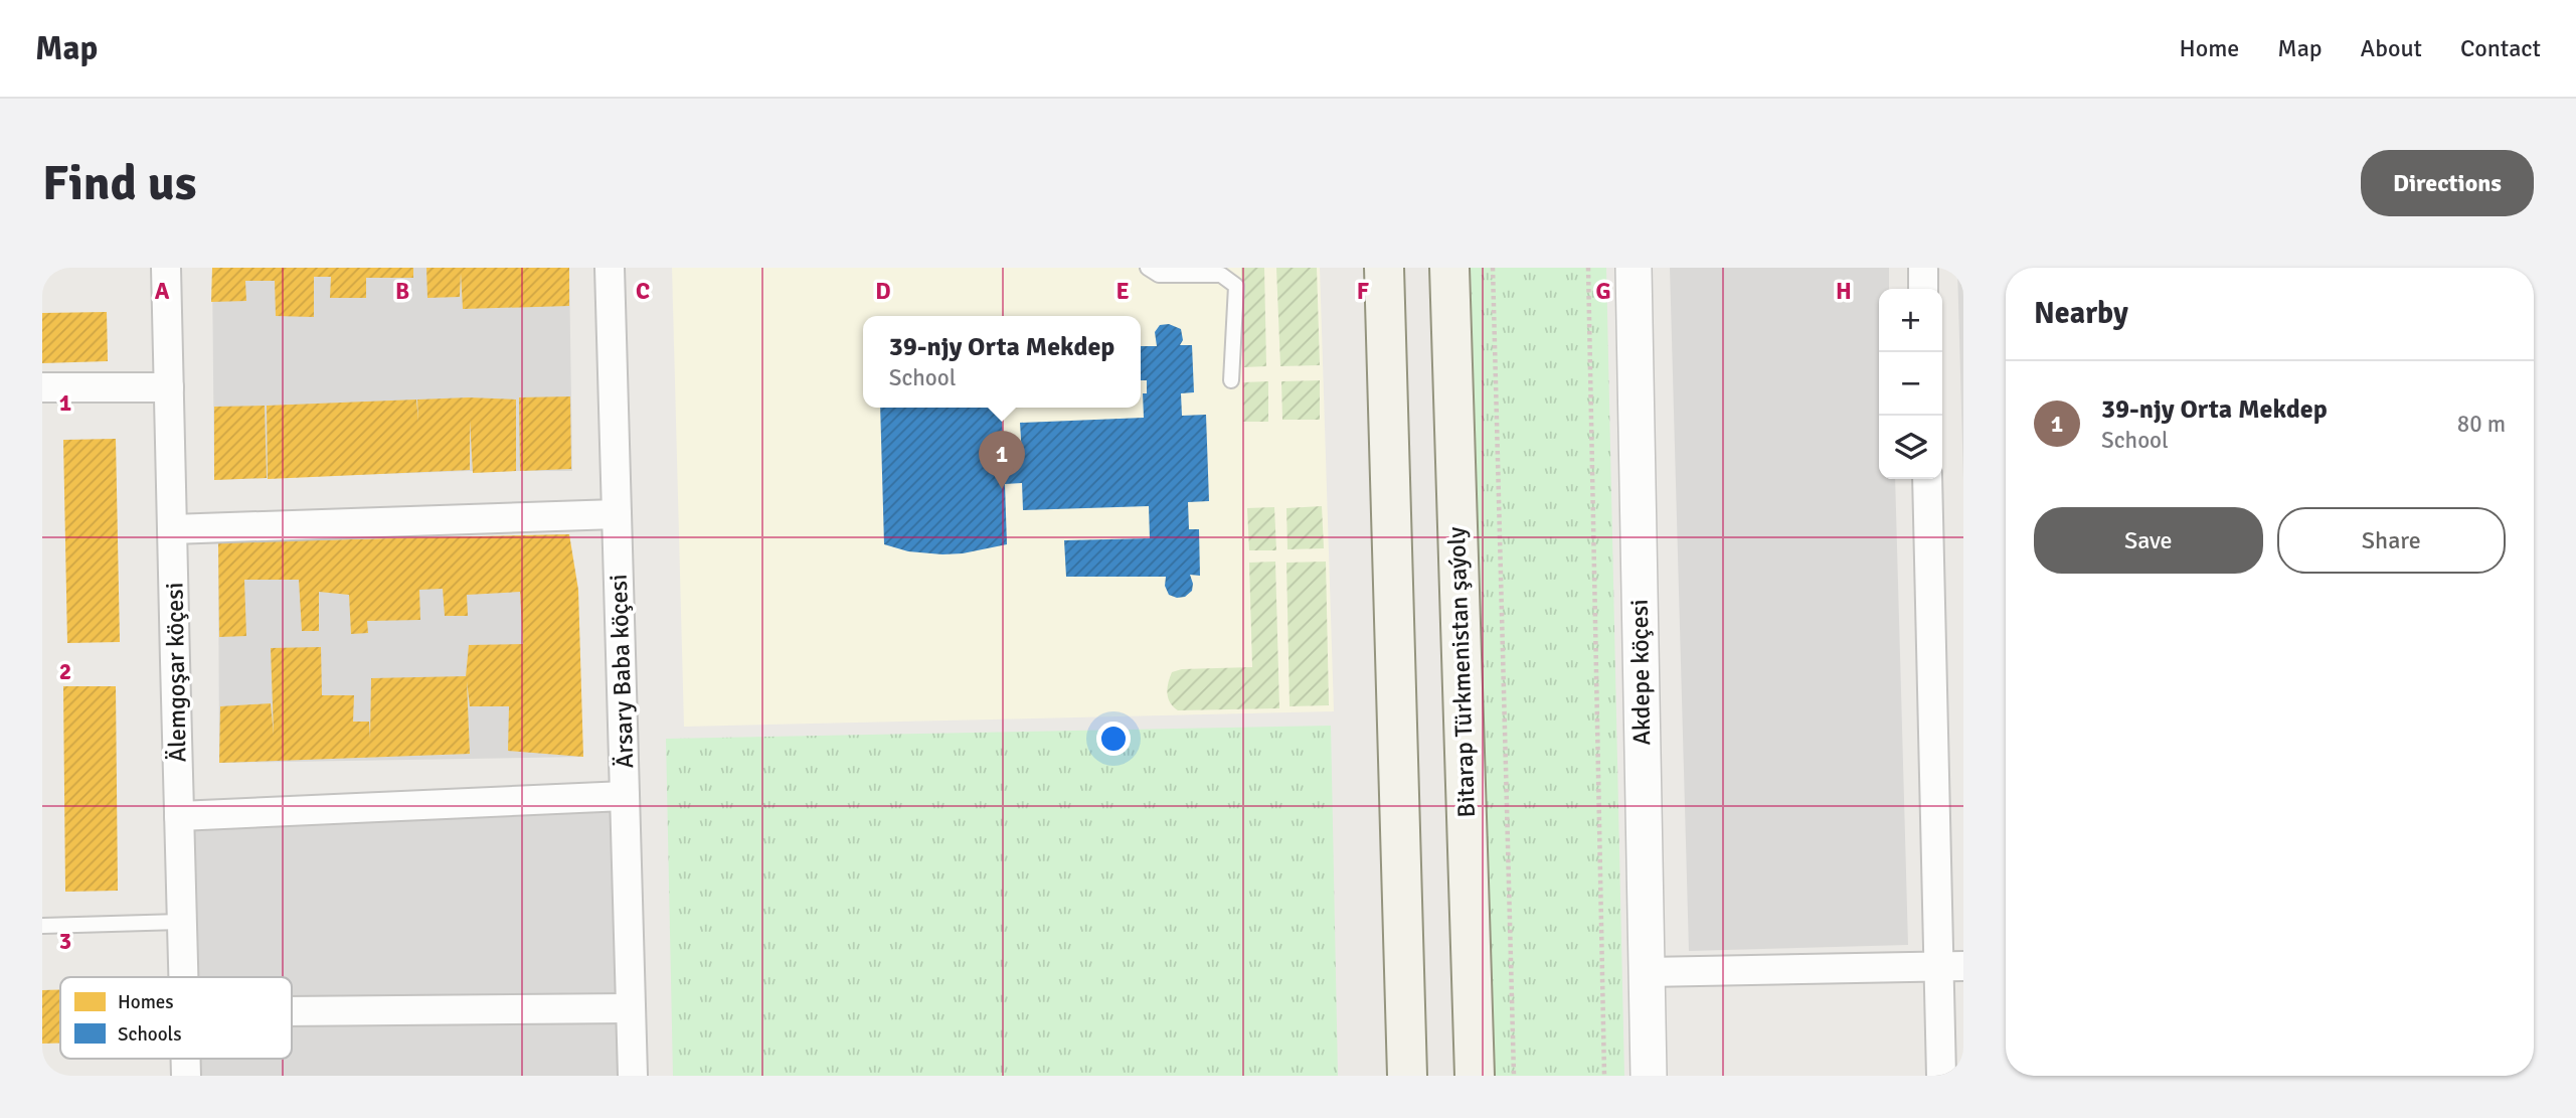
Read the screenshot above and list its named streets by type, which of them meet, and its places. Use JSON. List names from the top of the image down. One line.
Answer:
{"streets":{"main road":["Bitarap Türkmenistan şaýoly"],"street":["Ärsary Baba köçesi","Älemgoşar köçesi","Akdepe köçesi"]},"legend":["Homes","Schools"],"page":{"header":"Map","nav":["Home","Map","About","Contact"],"buttons":["Directions",["Save","Share"]],"title":"Find us","heading":"Nearby","map_buttons":["+","−"],"popup":["39-njy Orta Mekdep","School"],"list":[{"mark":"1","name":"39-njy Orta Mekdep","note":"School","value":"80 m"}],"pins":"1"},"grid":{"columns":["A","B","C","D","E","F","G","H"],"rows":["1","2","3"]}}
